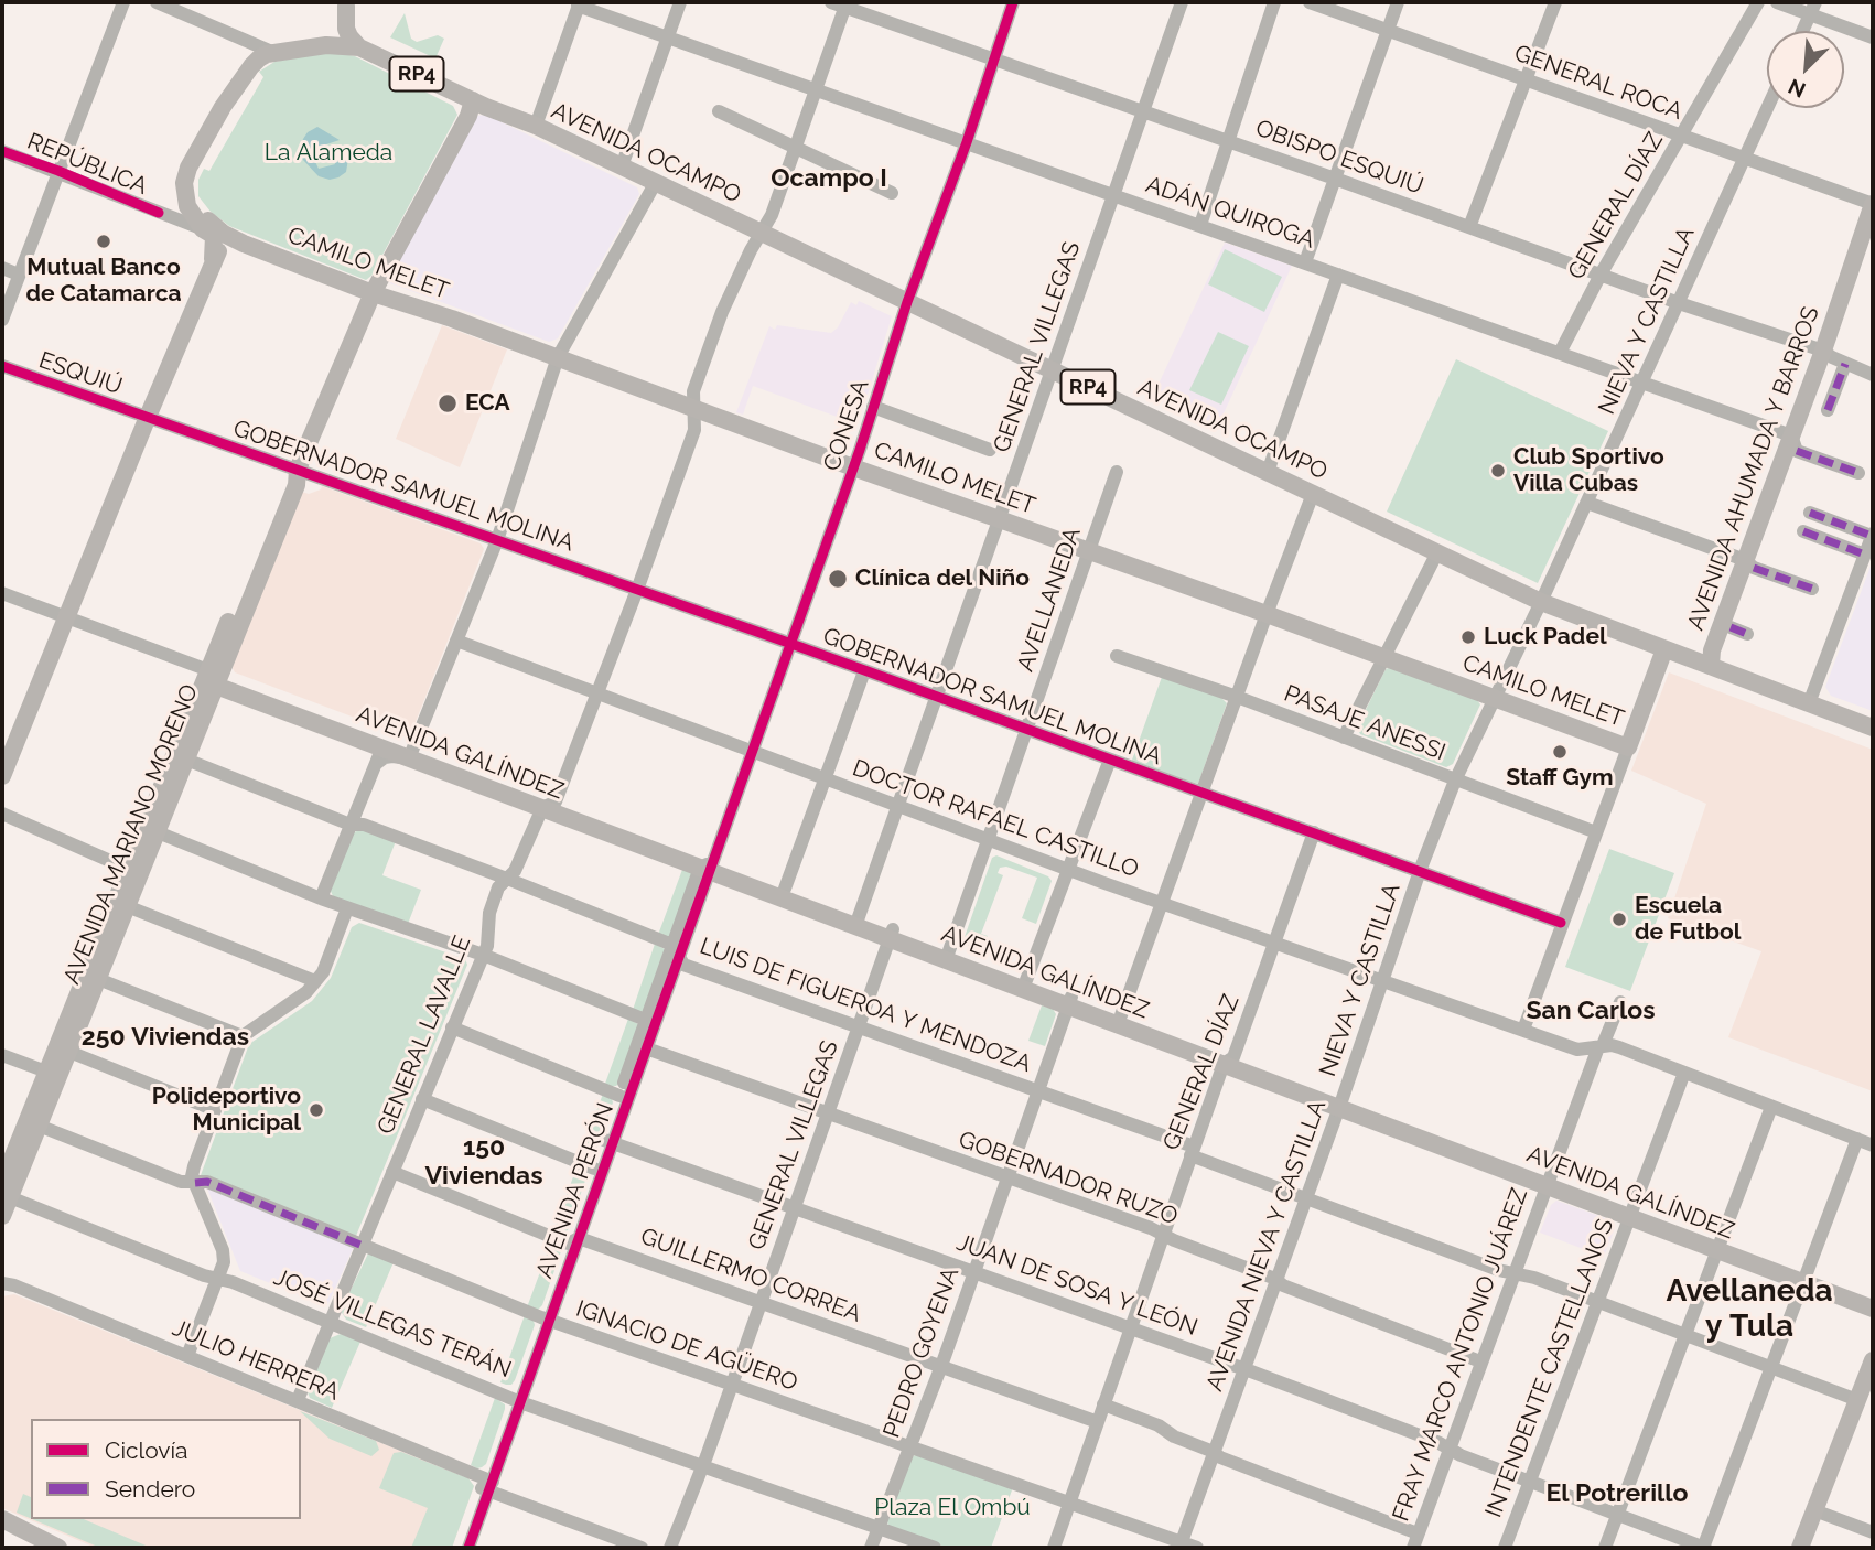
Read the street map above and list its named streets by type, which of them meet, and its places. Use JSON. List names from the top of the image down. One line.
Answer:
{"streets":{"main road":["RP4","AVENIDA OCAMPO","CAMILO MELET","AVENIDA AHUMADA Y BARROS","AVENIDA GALÍNDEZ","AVENIDA MARIANO MORENO"],"street":["GENERAL ROCA","OBISPO ESQUIÚ","REPÚBLICA","GENERAL DÍAZ","ADÁN QUIROGA","NIEVA Y CASTILLA","GENERAL VILLEGAS","ESQUIÚ","CONESA","GOBERNADOR SAMUEL MOLINA","AVELLANEDA","PASAJE ANESSI","DOCTOR RAFAEL CASTILLO","LUIS DE FIGUEROA Y MENDOZA","GENERAL LAVALLE","GOBERNADOR RUZO","AVENIDA PERÓN","AVENIDA NIEVA Y CASTILLA","GUILLERMO CORREA","JUAN DE SOSA Y LEÓN","JOSÉ VILLEGAS TERÁN","IGNACIO DE AGÜERO","PEDRO GOYENA","FRAY MARCO ANTONIO JUÁREZ","JULIO HERRERA","INTENDENTE CASTELLANOS"]},"crossings":[["GENERAL ROCA","GENERAL DÍAZ"],["GENERAL ROCA","NIEVA Y CASTILLA"],["GENERAL ROCA","AVENIDA AHUMADA Y BARROS"],["AVENIDA OCAMPO","REPÚBLICA"],["AVENIDA OCAMPO","CAMILO MELET"],["AVENIDA OCAMPO","NIEVA Y CASTILLA"],["AVENIDA OCAMPO","GENERAL VILLEGAS"],["AVENIDA OCAMPO","CONESA"],["AVENIDA OCAMPO","AVENIDA AHUMADA Y BARROS"],["AVENIDA OCAMPO","AVENIDA MARIANO MORENO"],["AVENIDA OCAMPO","GENERAL LAVALLE"],["OBISPO ESQUIÚ","GENERAL DÍAZ"],["OBISPO ESQUIÚ","NIEVA Y CASTILLA"],["OBISPO ESQUIÚ","GENERAL VILLEGAS"],["OBISPO ESQUIÚ","CONESA"],["OBISPO ESQUIÚ","AVENIDA AHUMADA Y BARROS"],["OBISPO ESQUIÚ","GENERAL LAVALLE"],["REPÚBLICA","CAMILO MELET"],["REPÚBLICA","AVENIDA MARIANO MORENO"],["GENERAL DÍAZ","ADÁN QUIROGA"],["GENERAL DÍAZ","GOBERNADOR SAMUEL MOLINA"],["GENERAL DÍAZ","AVENIDA GALÍNDEZ"],["GENERAL DÍAZ","DOCTOR RAFAEL CASTILLO"],["GENERAL DÍAZ","LUIS DE FIGUEROA Y MENDOZA"],["GENERAL DÍAZ","GOBERNADOR RUZO"],["GENERAL DÍAZ","GUILLERMO CORREA"],["GENERAL DÍAZ","JUAN DE SOSA Y LEÓN"],["GENERAL DÍAZ","IGNACIO DE AGÜERO"],["ADÁN QUIROGA","NIEVA Y CASTILLA"],["ADÁN QUIROGA","GENERAL VILLEGAS"],["ADÁN QUIROGA","CONESA"],["ADÁN QUIROGA","AVENIDA AHUMADA Y BARROS"],["ADÁN QUIROGA","GENERAL LAVALLE"],["CAMILO MELET","NIEVA Y CASTILLA"],["CAMILO MELET","GENERAL VILLEGAS"],["CAMILO MELET","CONESA"],["CAMILO MELET","AVELLANEDA"],["CAMILO MELET","AVENIDA MARIANO MORENO"],["CAMILO MELET","GENERAL LAVALLE"],["NIEVA Y CASTILLA","GOBERNADOR SAMUEL MOLINA"],["NIEVA Y CASTILLA","PASAJE ANESSI"],["NIEVA Y CASTILLA","AVENIDA GALÍNDEZ"],["NIEVA Y CASTILLA","DOCTOR RAFAEL CASTILLO"],["NIEVA Y CASTILLA","AVENIDA NIEVA Y CASTILLA"],["GENERAL VILLEGAS","GOBERNADOR SAMUEL MOLINA"],["GENERAL VILLEGAS","AVENIDA GALÍNDEZ"],["GENERAL VILLEGAS","DOCTOR RAFAEL CASTILLO"],["GENERAL VILLEGAS","LUIS DE FIGUEROA Y MENDOZA"],["GENERAL VILLEGAS","GOBERNADOR RUZO"],["GENERAL VILLEGAS","GUILLERMO CORREA"],["GENERAL VILLEGAS","JUAN DE SOSA Y LEÓN"],["GENERAL VILLEGAS","JOSÉ VILLEGAS TERÁN"],["GENERAL VILLEGAS","IGNACIO DE AGÜERO"],["ESQUIÚ","GOBERNADOR SAMUEL MOLINA"],["CONESA","GOBERNADOR SAMUEL MOLINA"],["CONESA","AVENIDA GALÍNDEZ"],["CONESA","DOCTOR RAFAEL CASTILLO"],["CONESA","AVENIDA PERÓN"],["GOBERNADOR SAMUEL MOLINA","AVELLANEDA"],["GOBERNADOR SAMUEL MOLINA","AVENIDA MARIANO MORENO"],["GOBERNADOR SAMUEL MOLINA","GENERAL LAVALLE"],["AVELLANEDA","AVENIDA GALÍNDEZ"],["AVELLANEDA","DOCTOR RAFAEL CASTILLO"],["AVENIDA GALÍNDEZ","AVENIDA MARIANO MORENO"],["AVENIDA GALÍNDEZ","GENERAL LAVALLE"],["AVENIDA GALÍNDEZ","AVENIDA PERÓN"],["AVENIDA GALÍNDEZ","AVENIDA NIEVA Y CASTILLA"],["AVENIDA GALÍNDEZ","PEDRO GOYENA"],["AVENIDA GALÍNDEZ","FRAY MARCO ANTONIO JUÁREZ"],["AVENIDA GALÍNDEZ","INTENDENTE CASTELLANOS"],["DOCTOR RAFAEL CASTILLO","GENERAL LAVALLE"],["AVENIDA MARIANO MORENO","LUIS DE FIGUEROA Y MENDOZA"],["AVENIDA MARIANO MORENO","JOSÉ VILLEGAS TERÁN"],["AVENIDA MARIANO MORENO","IGNACIO DE AGÜERO"],["LUIS DE FIGUEROA Y MENDOZA","GENERAL LAVALLE"],["LUIS DE FIGUEROA Y MENDOZA","AVENIDA PERÓN"],["LUIS DE FIGUEROA Y MENDOZA","AVENIDA NIEVA Y CASTILLA"],["LUIS DE FIGUEROA Y MENDOZA","PEDRO GOYENA"],["LUIS DE FIGUEROA Y MENDOZA","FRAY MARCO ANTONIO JUÁREZ"],["LUIS DE FIGUEROA Y MENDOZA","INTENDENTE CASTELLANOS"],["GENERAL LAVALLE","GUILLERMO CORREA"],["GENERAL LAVALLE","JOSÉ VILLEGAS TERÁN"],["GENERAL LAVALLE","IGNACIO DE AGÜERO"],["GENERAL LAVALLE","JULIO HERRERA"],["GOBERNADOR RUZO","AVENIDA PERÓN"],["GOBERNADOR RUZO","AVENIDA NIEVA Y CASTILLA"],["GOBERNADOR RUZO","PEDRO GOYENA"],["GOBERNADOR RUZO","FRAY MARCO ANTONIO JUÁREZ"],["AVENIDA PERÓN","GUILLERMO CORREA"],["AVENIDA PERÓN","JUAN DE SOSA Y LEÓN"],["AVENIDA PERÓN","JOSÉ VILLEGAS TERÁN"],["AVENIDA PERÓN","IGNACIO DE AGÜERO"],["AVENIDA PERÓN","JULIO HERRERA"],["AVENIDA NIEVA Y CASTILLA","JUAN DE SOSA Y LEÓN"],["AVENIDA NIEVA Y CASTILLA","IGNACIO DE AGÜERO"],["GUILLERMO CORREA","PEDRO GOYENA"],["JUAN DE SOSA Y LEÓN","PEDRO GOYENA"],["JUAN DE SOSA Y LEÓN","FRAY MARCO ANTONIO JUÁREZ"],["JUAN DE SOSA Y LEÓN","INTENDENTE CASTELLANOS"],["JOSÉ VILLEGAS TERÁN","PEDRO GOYENA"],["IGNACIO DE AGÜERO","PEDRO GOYENA"]],"districts":["Ocampo I","San Carlos","250 Viviendas","150 Viviendas","Avellaneda y Tula","El Potrerillo"],"parks":["La Alameda","Plaza El Ombú"],"places":["Mutual Banco de Catamarca","ECA","Club Sportivo Villa Cubas","Clínica del Niño","Luck Padel","Staff Gym","Escuela de Futbol","Polideportivo Municipal"],"legend":["Ciclovía","Sendero"],"north":"bottom left"}
